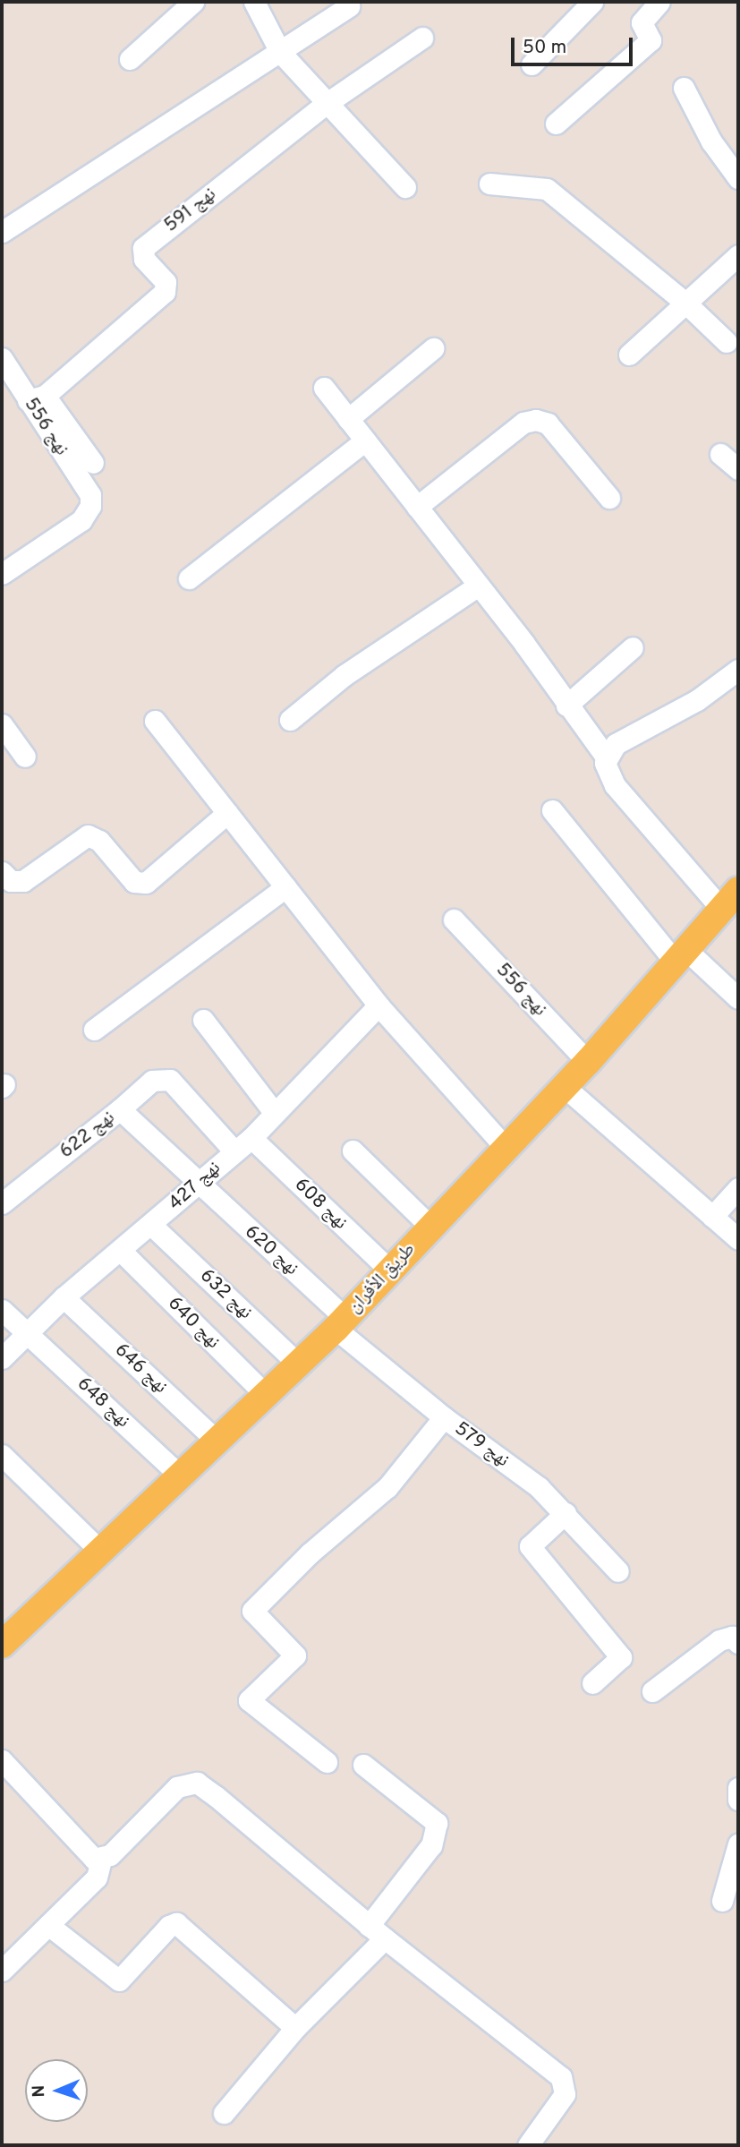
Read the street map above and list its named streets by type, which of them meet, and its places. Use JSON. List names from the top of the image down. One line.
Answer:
{"streets":{"main road":["طريق الأفران"],"street":["نهج 591","نهج 556","نهج 622","نهج 427","نهج 608","نهج 620","نهج 632","نهج 640","نهج 646","نهج 648","نهج 579"]},"crossings":[["نهج 591","نهج 556"],["نهج 556","طريق الأفران"],["نهج 622","نهج 427"],["نهج 622","نهج 620"],["نهج 427","نهج 608"],["نهج 427","نهج 620"],["نهج 427","نهج 632"],["نهج 427","نهج 640"],["نهج 427","نهج 646"],["نهج 427","نهج 648"],["نهج 608","طريق الأفران"],["نهج 620","طريق الأفران"],["نهج 620","نهج 579"],["طريق الأفران","نهج 632"],["طريق الأفران","نهج 640"],["طريق الأفران","نهج 646"],["طريق الأفران","نهج 648"],["طريق الأفران","نهج 579"]],"scale_bar":"50 m","north":"left"}
